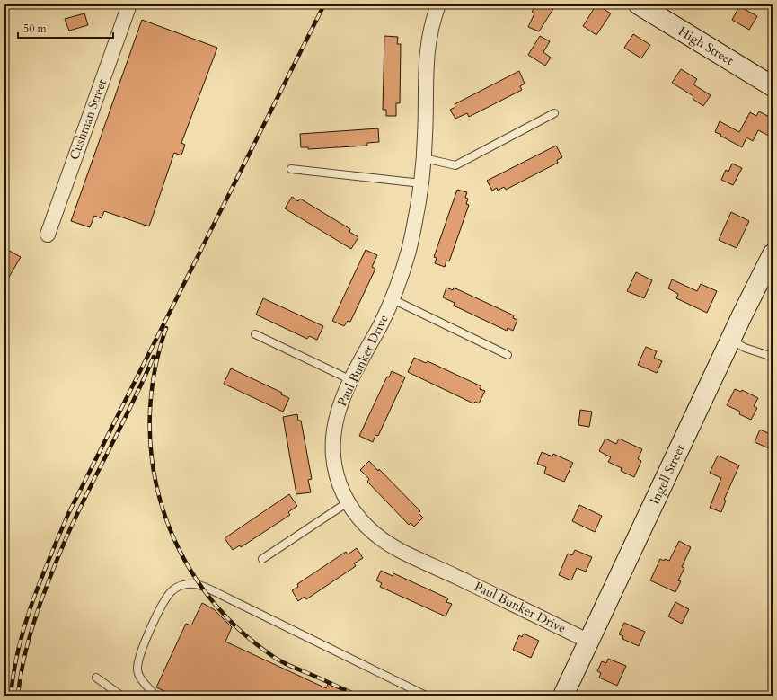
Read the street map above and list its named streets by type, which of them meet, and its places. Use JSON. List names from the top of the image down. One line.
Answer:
{"streets":{"street":["High Street","Cushman Street","Paul Bunker Drive","Ingell Street"]},"crossings":[["Paul Bunker Drive","Ingell Street"]],"scale_bar":"50 m"}
